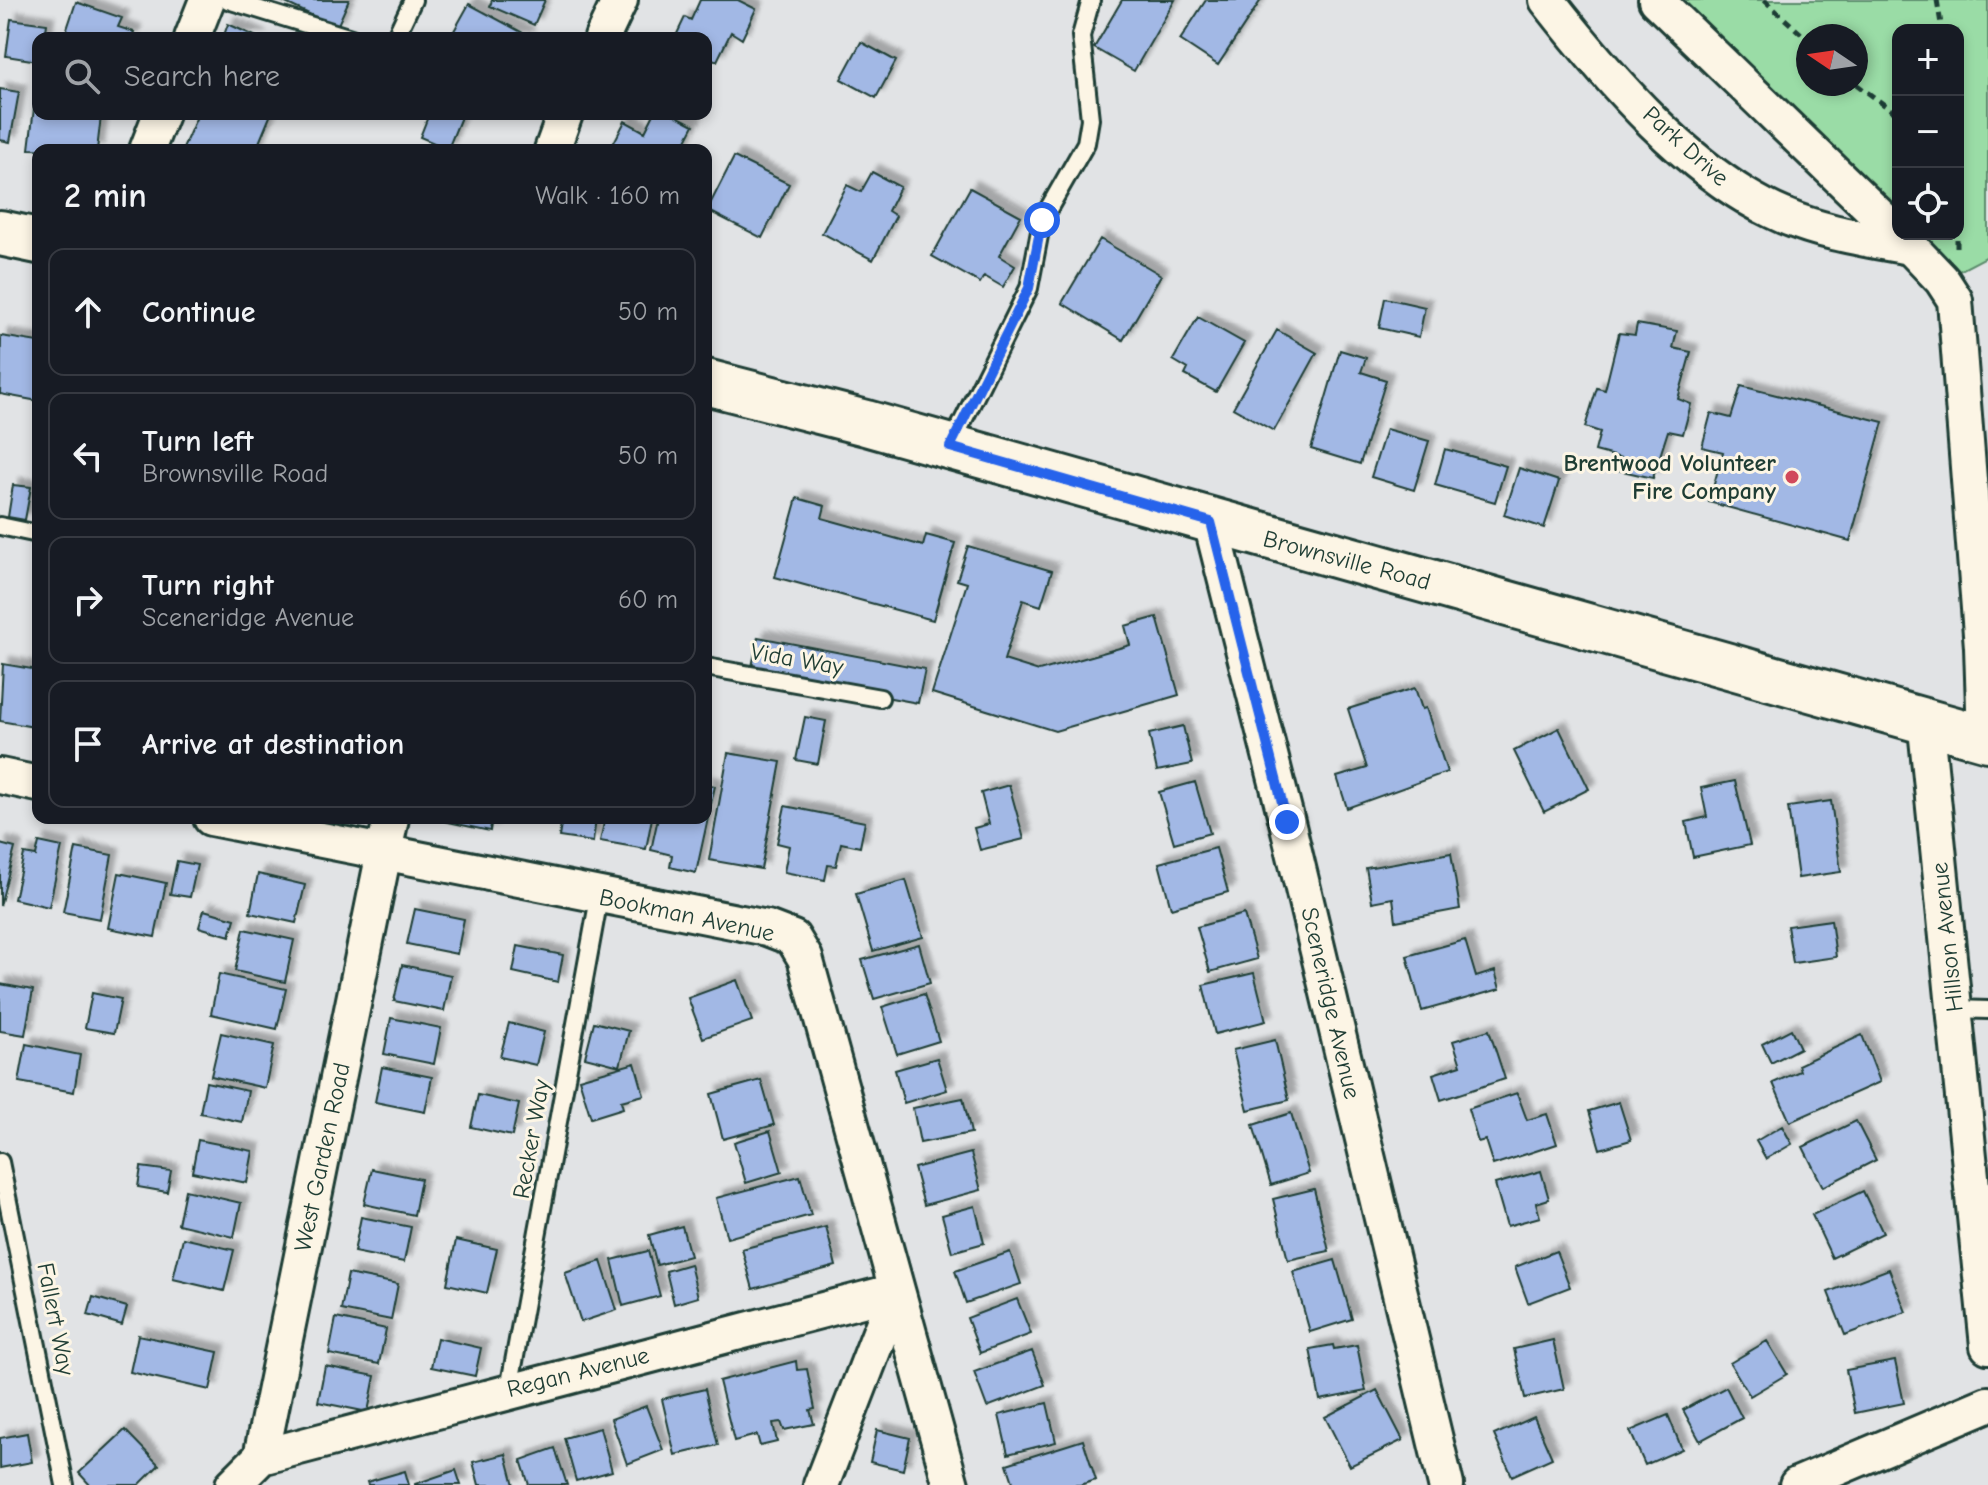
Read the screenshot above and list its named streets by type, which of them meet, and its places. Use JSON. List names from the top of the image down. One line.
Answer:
{"streets":{"main road":["Brownsville Road"],"street":["Park Drive","Bookman Avenue","Hillson Avenue","Sceneridge Avenue","West Garden Road","Regan Avenue"],"lane":["Vida Way","Recker Way","Fallert Way"]},"crossings":[["Brownsville Road","Hillson Avenue"],["Brownsville Road","Sceneridge Avenue"],["Bookman Avenue","Recker Way"],["Bookman Avenue","West Garden Road"],["Bookman Avenue","Regan Avenue"],["Recker Way","Regan Avenue"],["West Garden Road","Regan Avenue"]],"places":["Brentwood Volunteer Fire Company"],"north":"left","page":{"map_buttons":["+","−"],"search":"Search here","heading":["2 min","Walk · 160 m"],"list":[["Continue","50 m"],["Turn left","Brownsville Road","50 m"],["Turn right","Sceneridge Avenue","60 m"],"Arrive at destination"]}}
